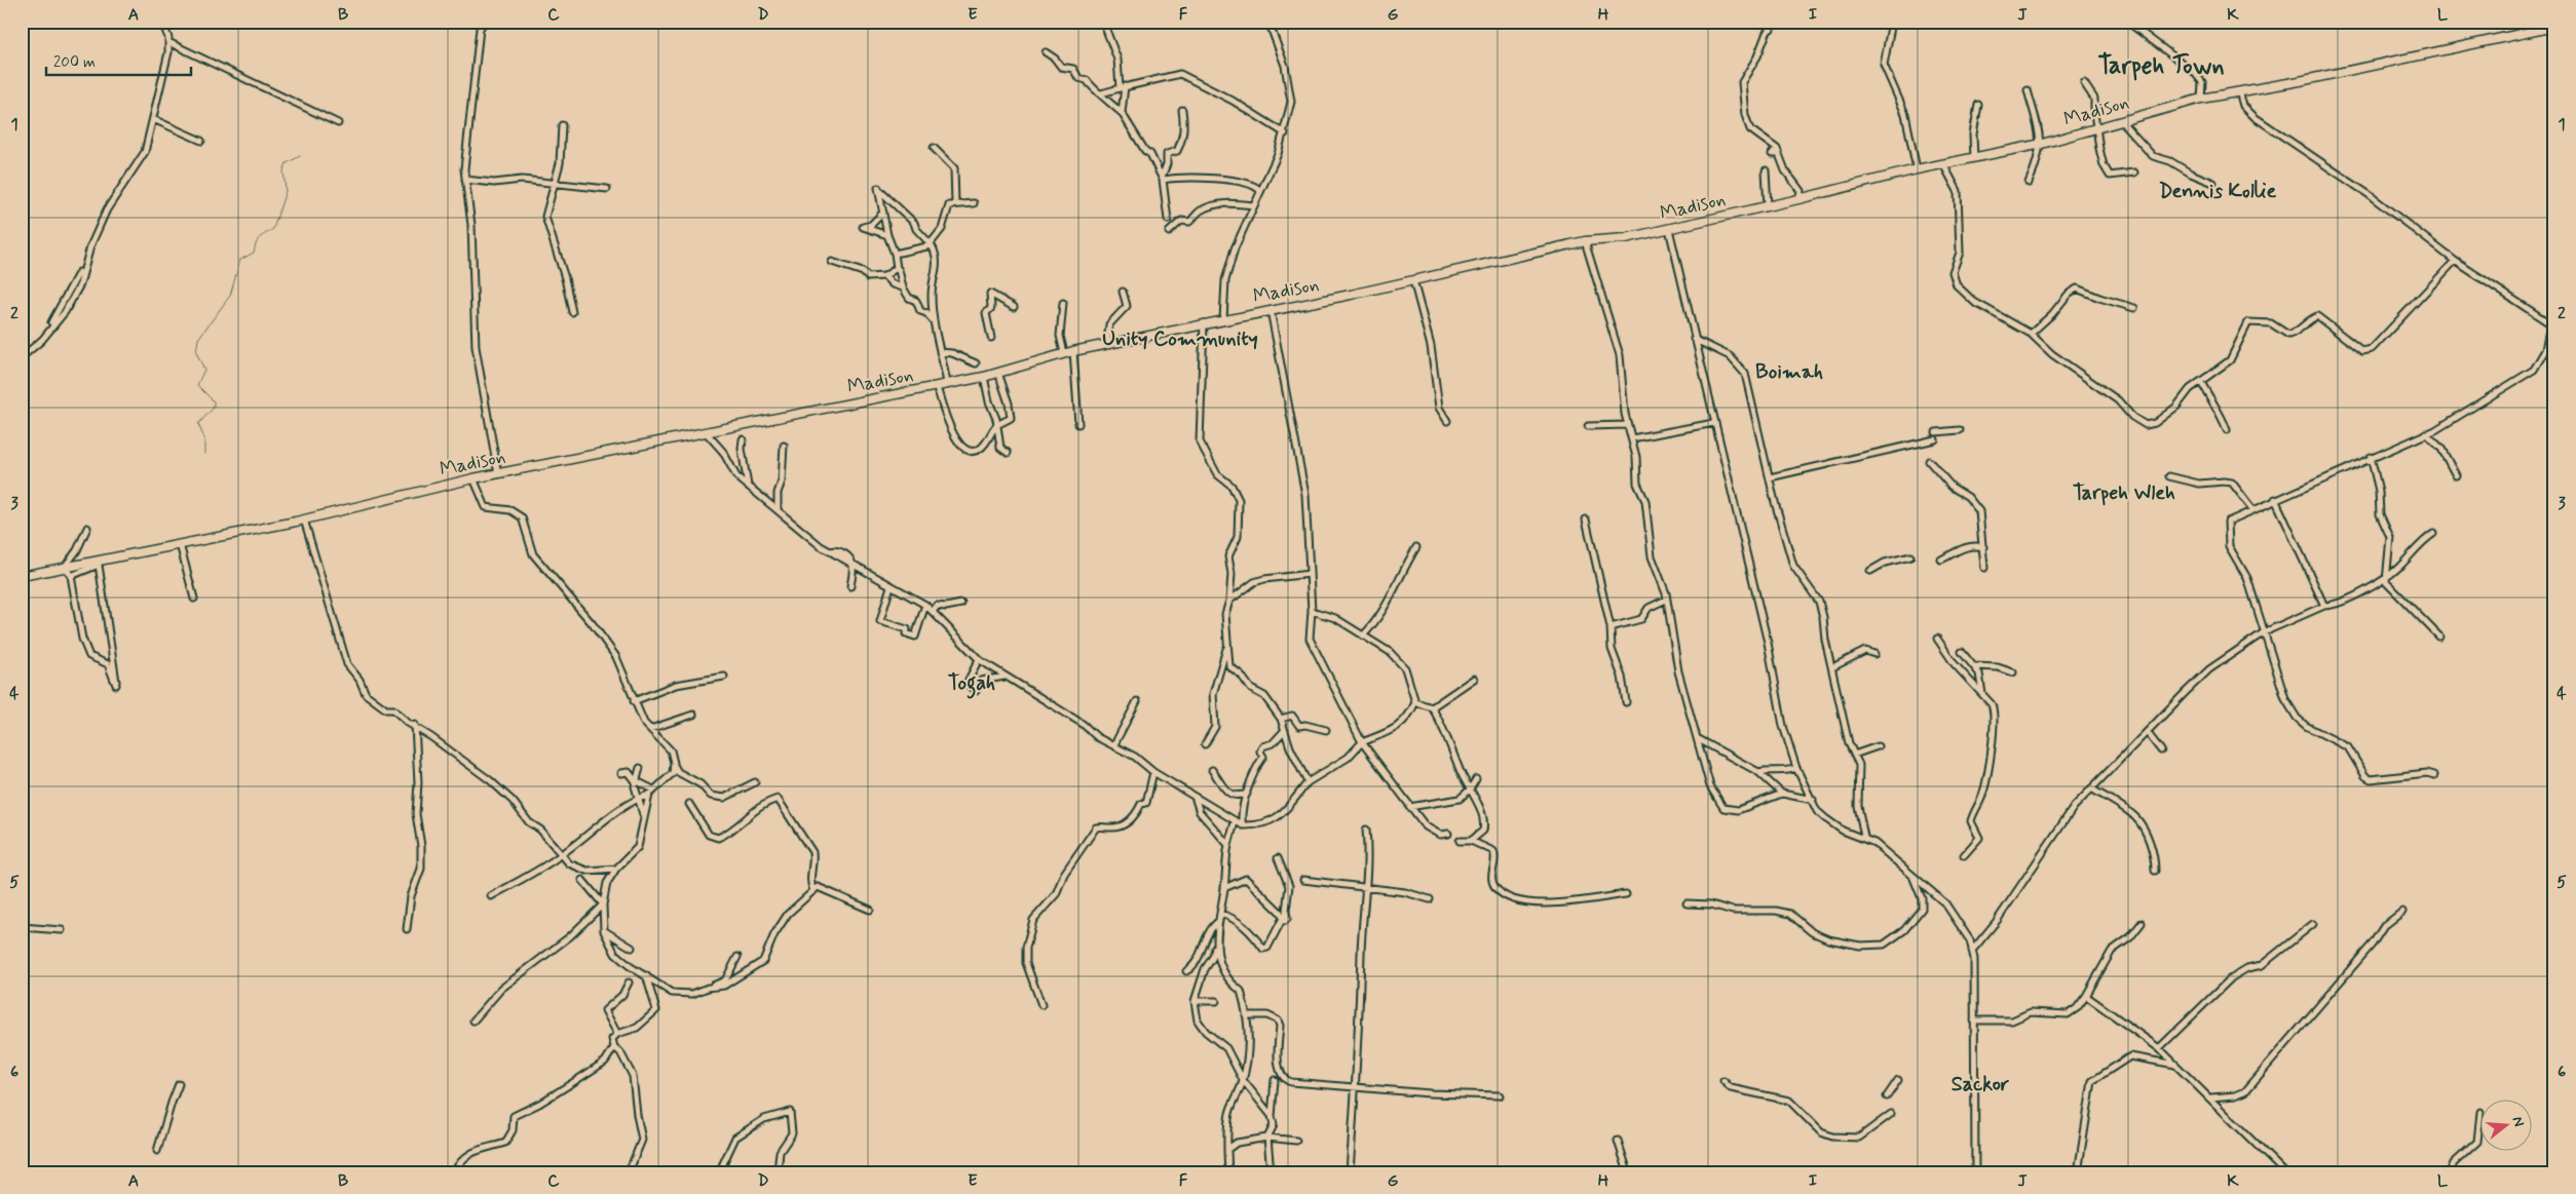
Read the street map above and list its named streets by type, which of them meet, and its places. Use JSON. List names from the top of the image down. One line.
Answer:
{"streets":{"street":["Madison"]},"districts":["Tarpeh Town","Dennis Kollie","Unity Community","Boimah","Tarpeh Wleh","Togah","Sackor"],"scale_bar":"200 m","north":"right","grid":{"columns":["A","B","C","D","E","F","G","H","I","J","K","L"],"rows":["1","2","3","4","5","6"]}}
